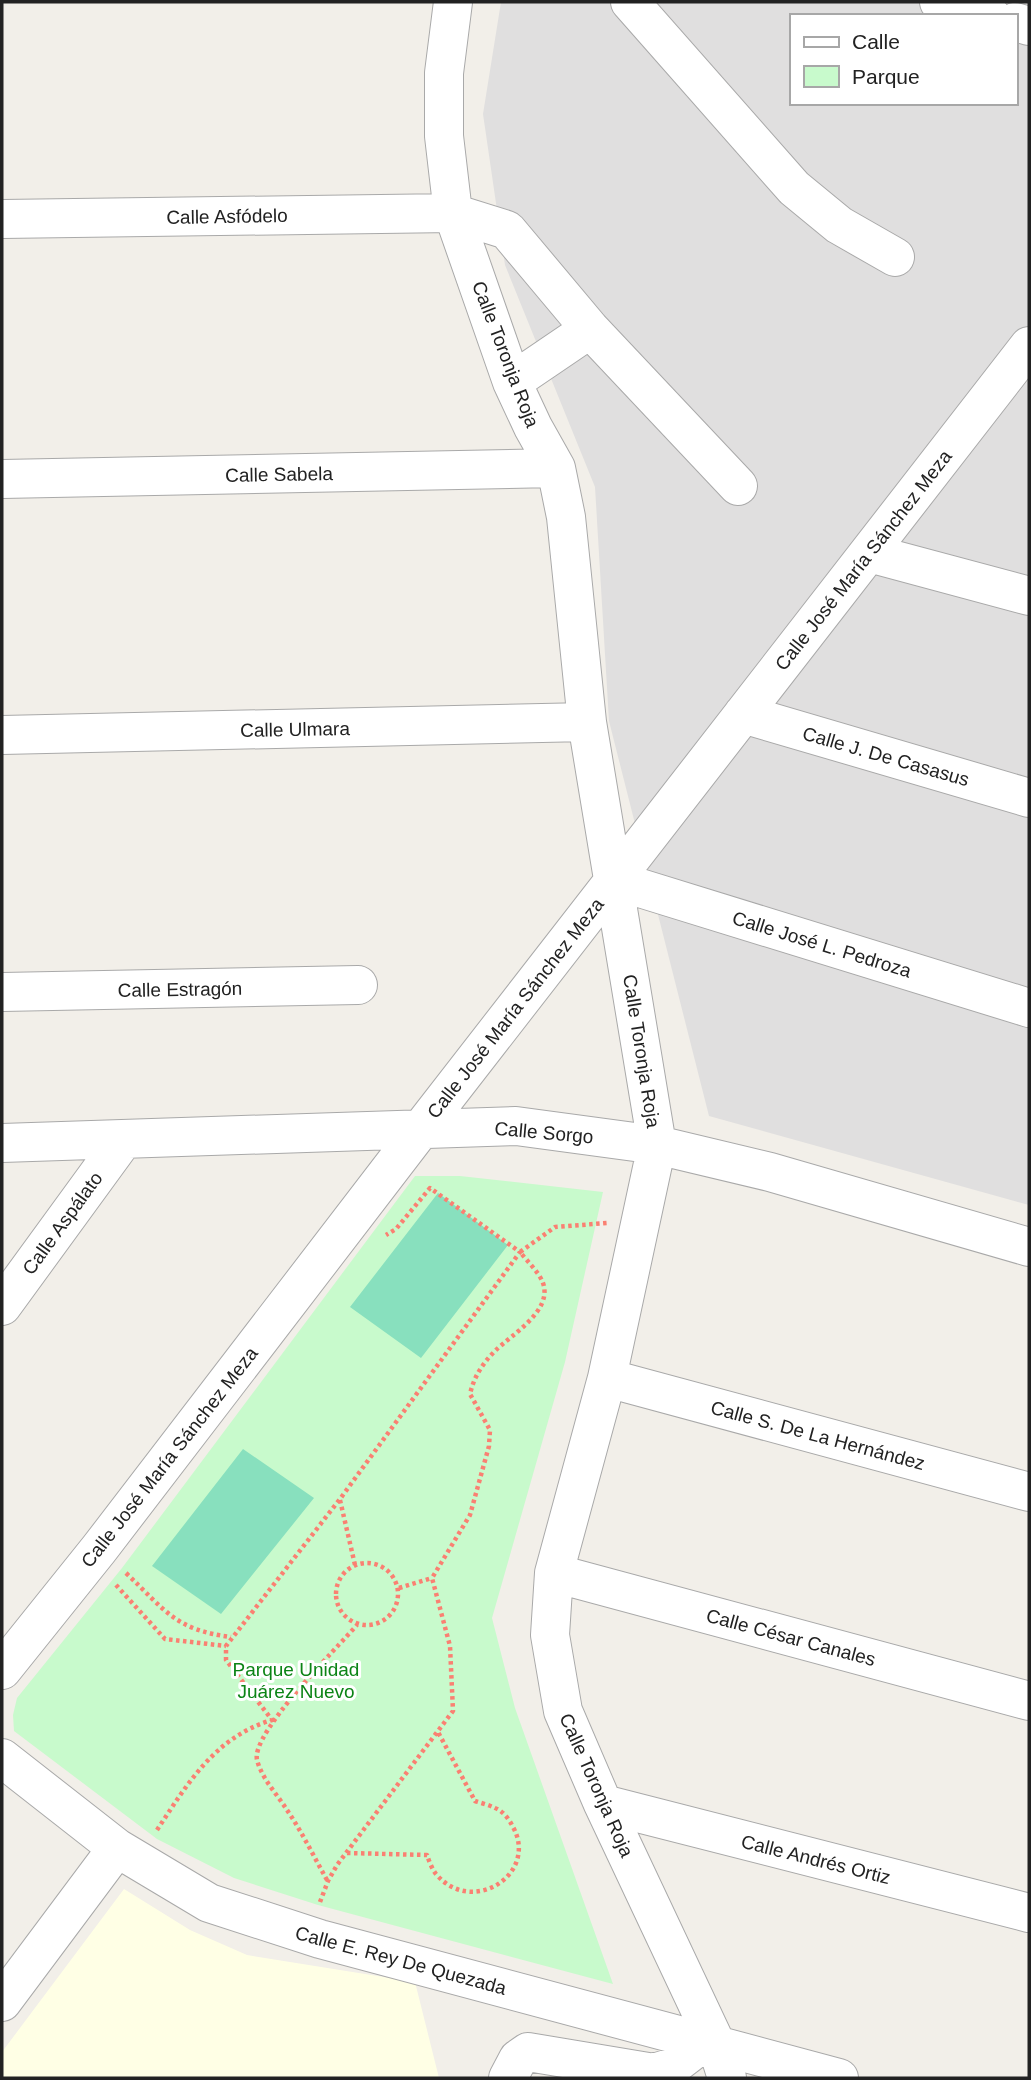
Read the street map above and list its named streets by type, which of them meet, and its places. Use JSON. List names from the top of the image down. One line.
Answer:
{"streets":{"street":["Calle Asfódelo","Calle Toronja Roja","Calle Sabela","Calle José María Sánchez Meza","Calle Ulmara","Calle J. De Casasus","Calle José L. Pedroza","Calle Estragón","Calle Sorgo","Calle Aspálato","Calle S. De La Hernández","Calle César Canales","Calle Andrés Ortiz","Calle E. Rey De Quezada"]},"crossings":[["Calle Asfódelo","Calle Toronja Roja"],["Calle Toronja Roja","Calle Sabela"],["Calle Toronja Roja","Calle José María Sánchez Meza"],["Calle Toronja Roja","Calle Ulmara"],["Calle Toronja Roja","Calle José L. Pedroza"],["Calle Toronja Roja","Calle Sorgo"],["Calle Toronja Roja","Calle S. De La Hernández"],["Calle Toronja Roja","Calle César Canales"],["Calle Toronja Roja","Calle Andrés Ortiz"],["Calle Toronja Roja","Calle E. Rey De Quezada"],["Calle José María Sánchez Meza","Calle J. De Casasus"],["Calle José María Sánchez Meza","Calle José L. Pedroza"],["Calle José María Sánchez Meza","Calle Sorgo"],["Calle Sorgo","Calle Aspálato"]],"parks":["Parque Unidad Juárez Nuevo"],"legend":["Calle","Parque"]}
